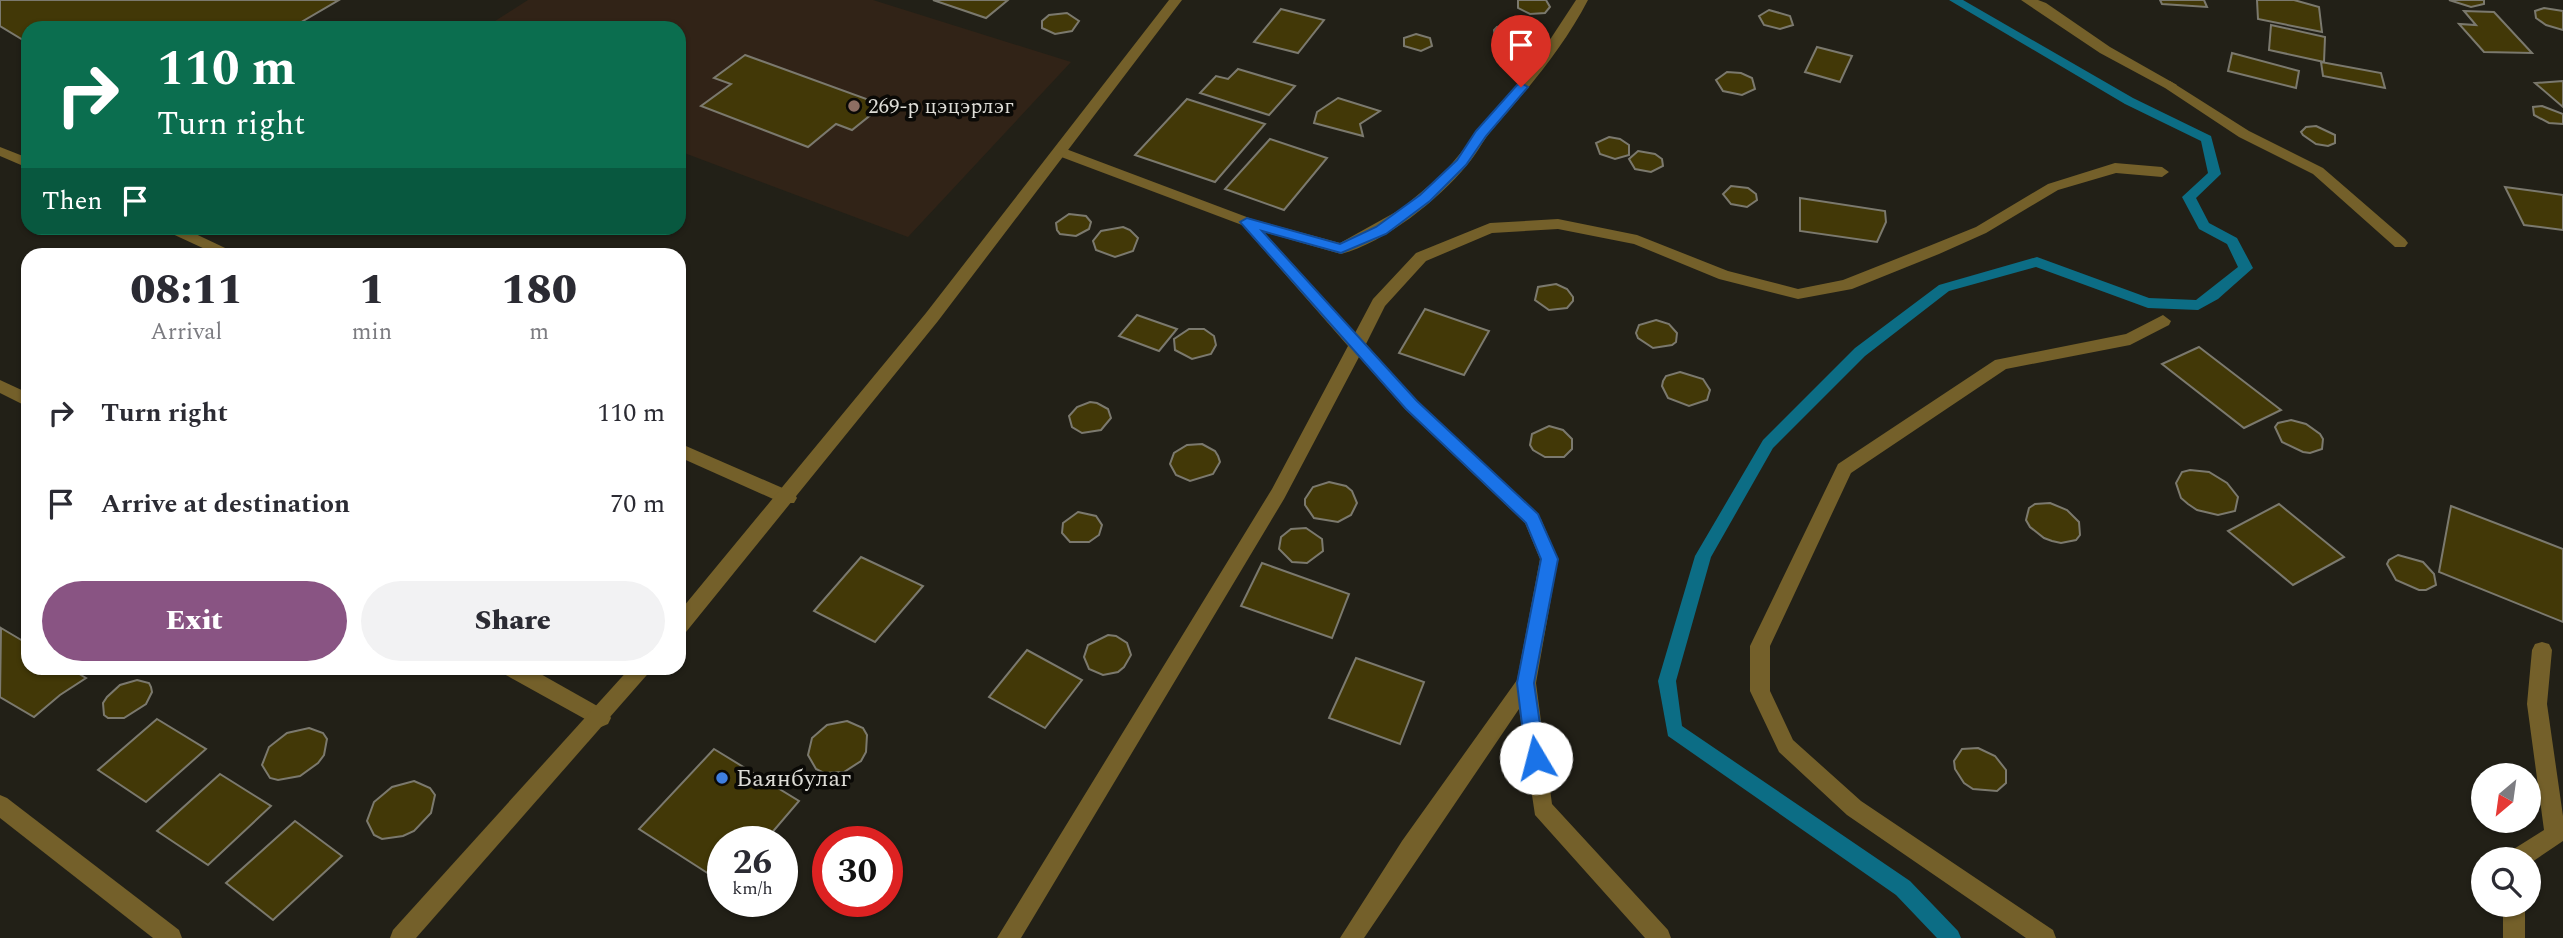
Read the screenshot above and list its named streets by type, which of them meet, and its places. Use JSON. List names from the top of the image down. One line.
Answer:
{"places":["269-р цэцэрлэг","Баянбулаг"],"north":"bottom left","page":{"turn":["110 m","Turn right"],"then":"Then","eta":["08:11","Arrival","1","min","180","m"],"list":[{"name":"Turn right","value":"110 m"},{"name":"Arrive at destination","value":"70 m"}],"buttons":["Exit","Share"],"speed":"26 km/h","limit":"30"}}
